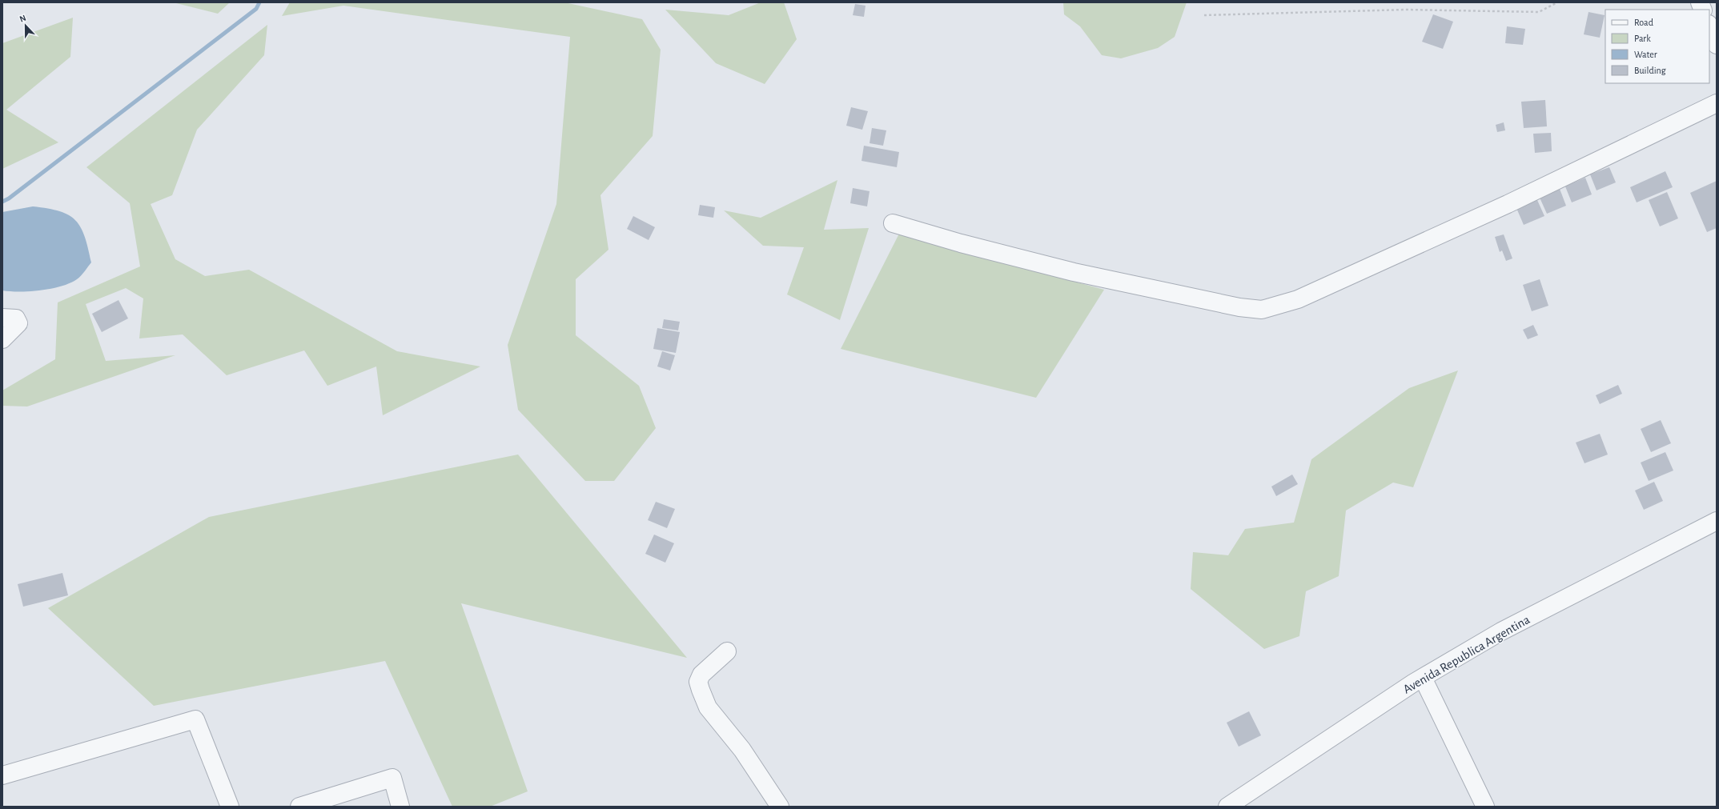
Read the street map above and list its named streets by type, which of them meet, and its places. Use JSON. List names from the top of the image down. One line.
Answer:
{"streets":{"street":["Avenida Republica Argentina"]},"legend":["Road","Park","Water","Building"],"north":"top"}
